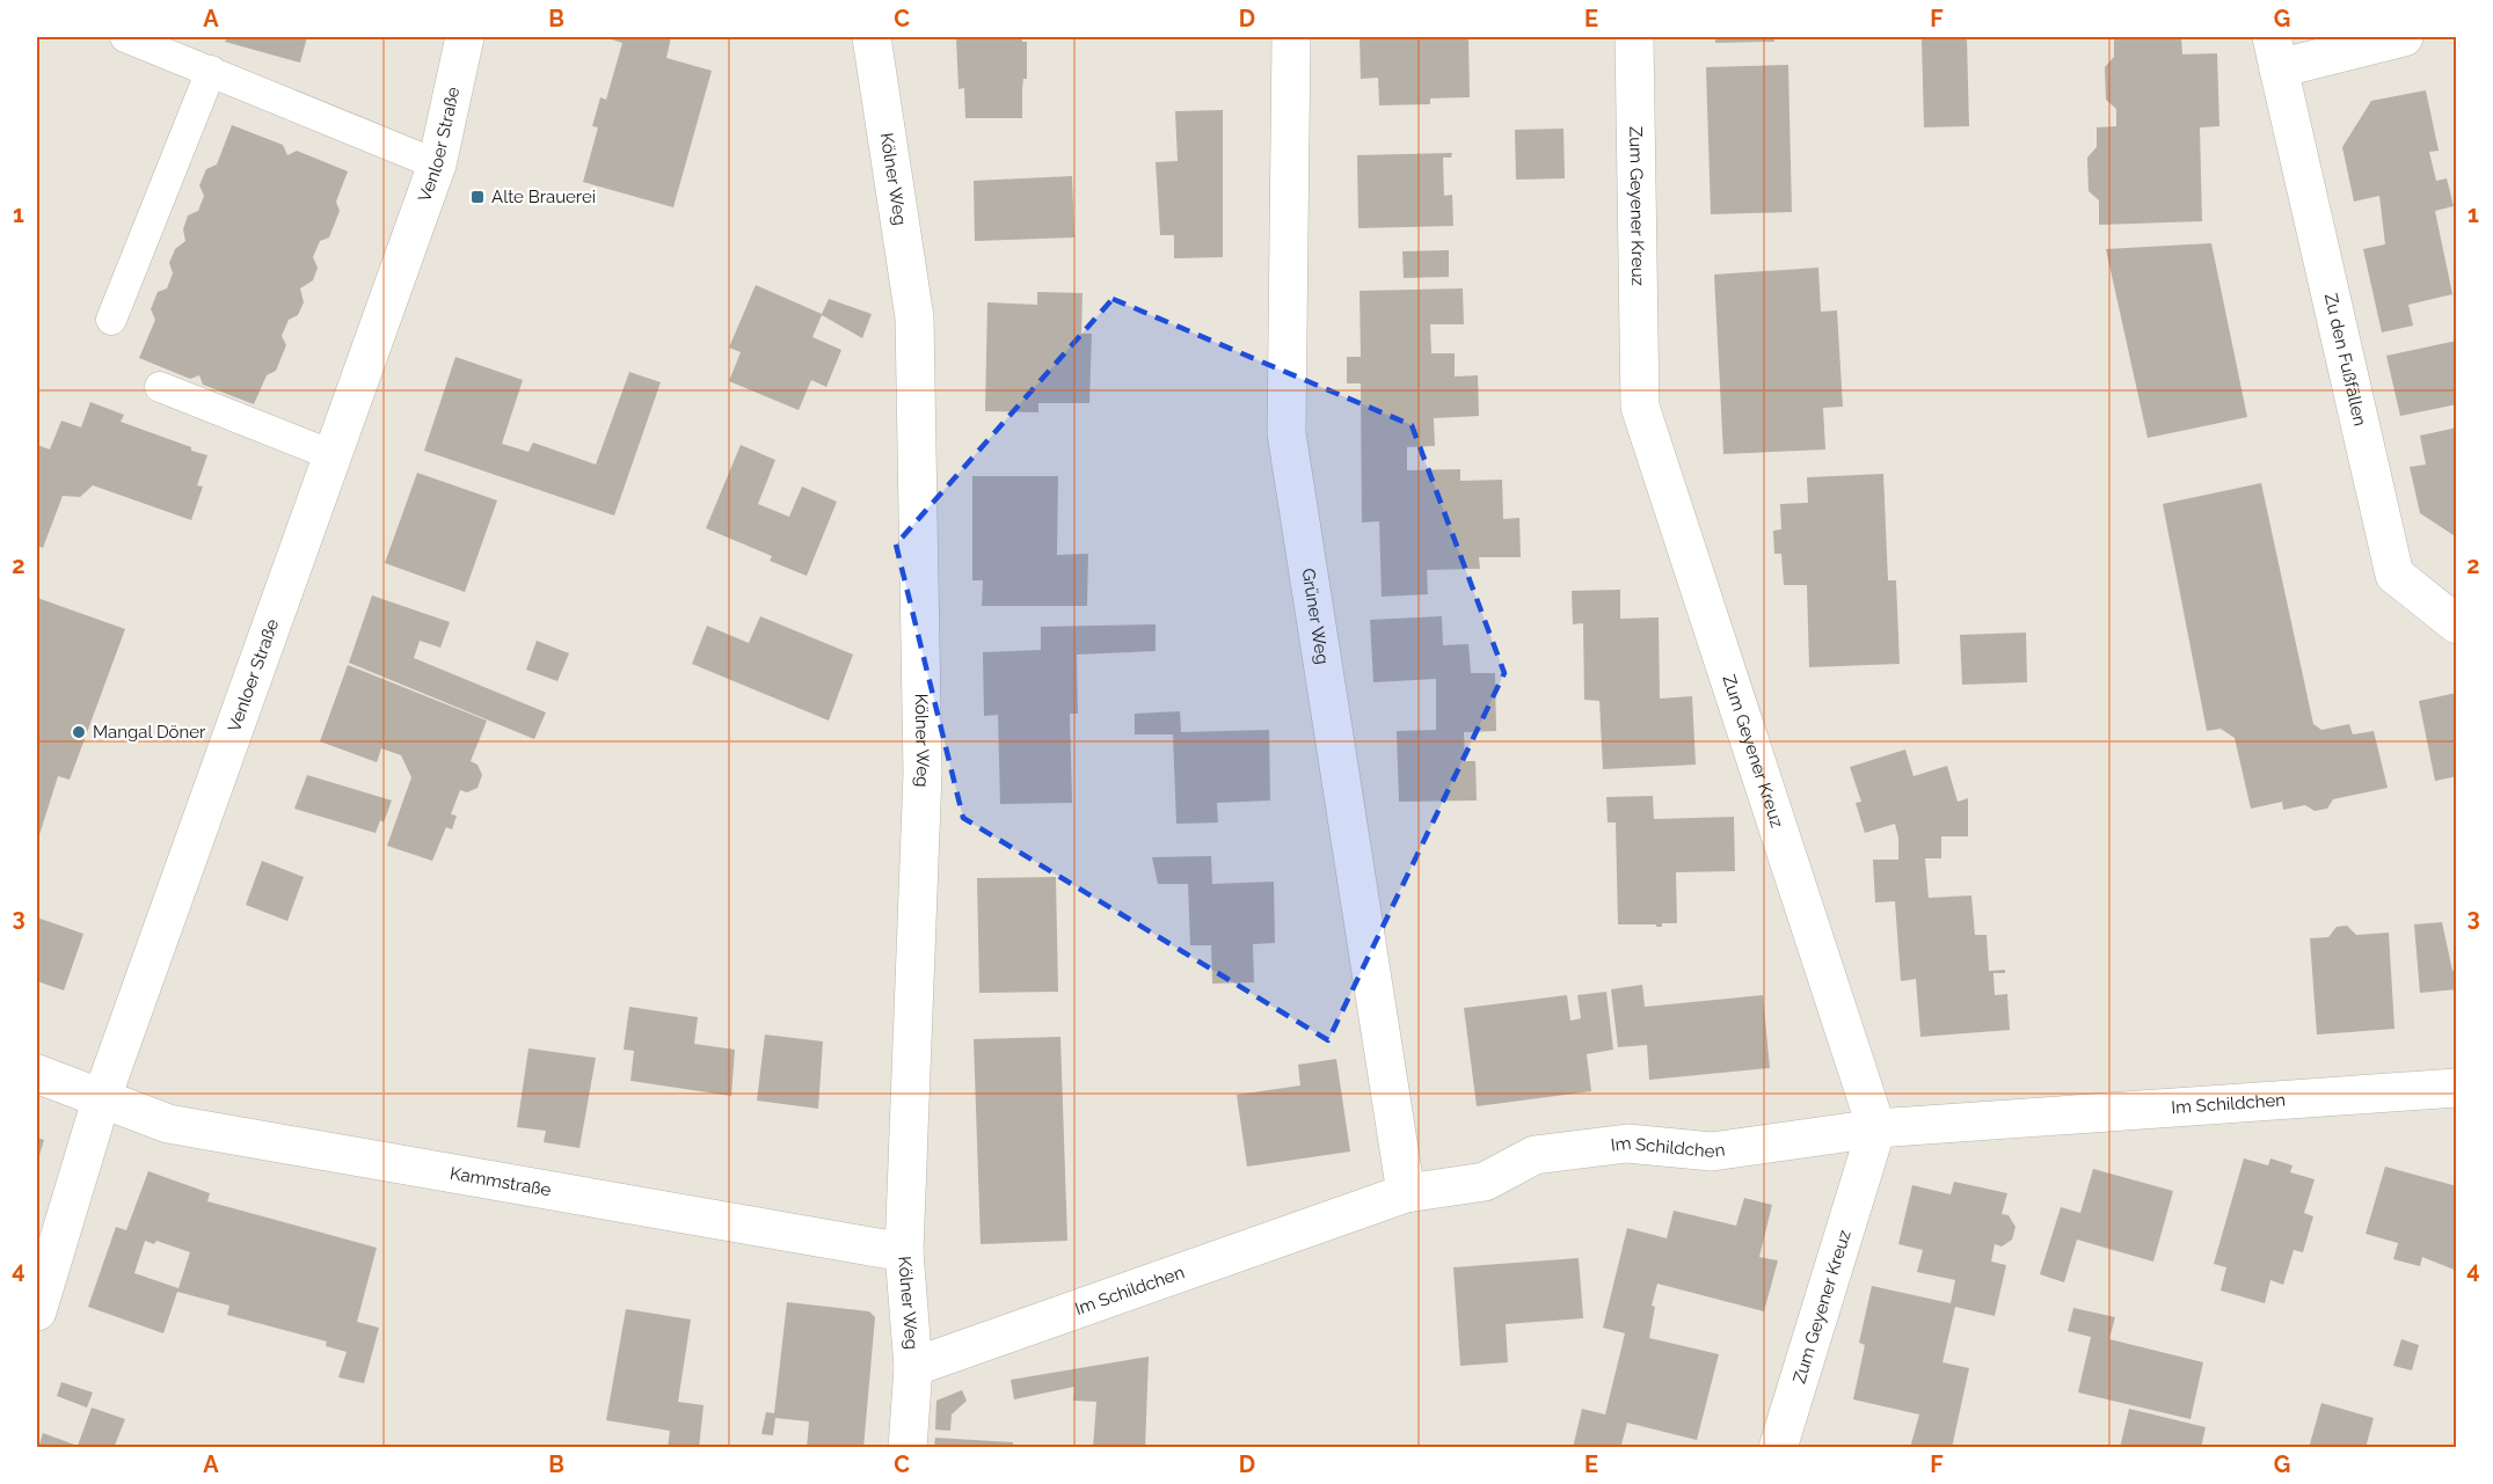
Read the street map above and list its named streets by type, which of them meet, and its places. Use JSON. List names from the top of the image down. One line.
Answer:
{"streets":{"street":["Venloer Straße","Kölner Weg","Zum Geyener Kreuz","Zu den Fußfällen","Grüner Weg","Im Schildchen","Kammstraße"]},"crossings":[["Venloer Straße","Kammstraße"],["Kölner Weg","Im Schildchen"],["Kölner Weg","Kammstraße"],["Zum Geyener Kreuz","Im Schildchen"],["Grüner Weg","Im Schildchen"]],"places":{"transit":["Alte Brauerei"],"other":["Mangal Döner"]},"grid":{"columns":["A","B","C","D","E","F","G"],"rows":["1","2","3","4"]}}
